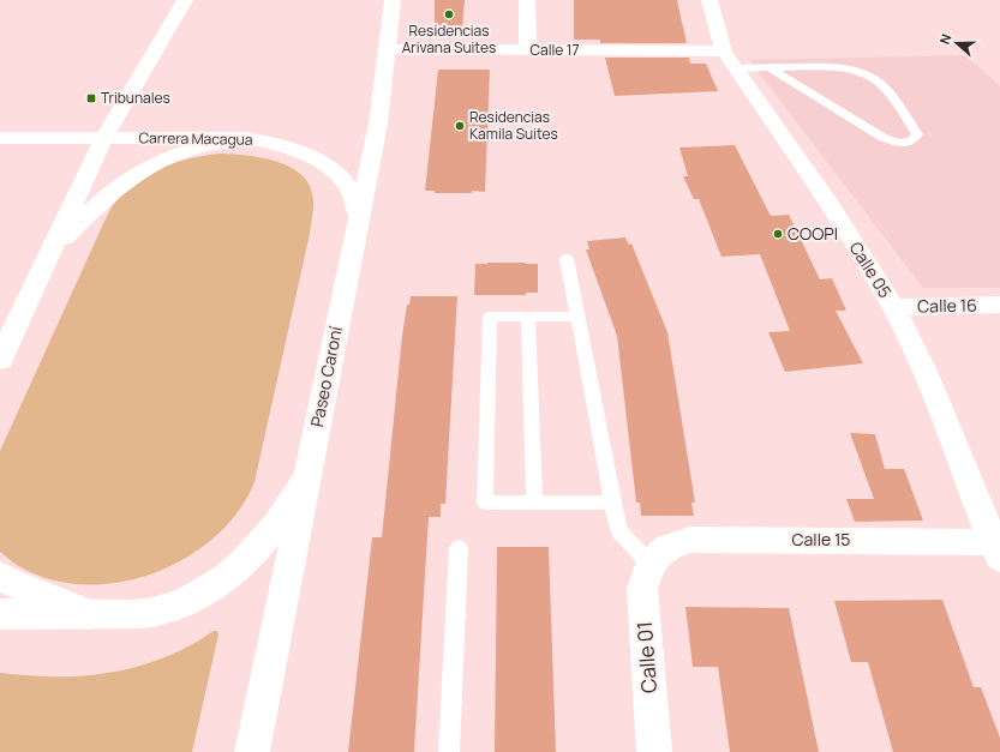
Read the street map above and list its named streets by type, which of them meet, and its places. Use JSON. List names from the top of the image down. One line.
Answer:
{"streets":{"street":["Calle 17","Carrera Macagua","Calle 05","Calle 16","Paseo Caroní","Calle 15","Calle 01"]},"crossings":[["Calle 17","Calle 05"],["Calle 17","Paseo Caroní"],["Carrera Macagua","Paseo Caroní"],["Calle 05","Calle 16"],["Calle 05","Calle 15"],["Calle 15","Calle 01"]],"places":{"other":["Residencias Arivana Suites","Residencias Kamila Suites","COOPI"],"transit":["Tribunales"]},"north":"left"}
